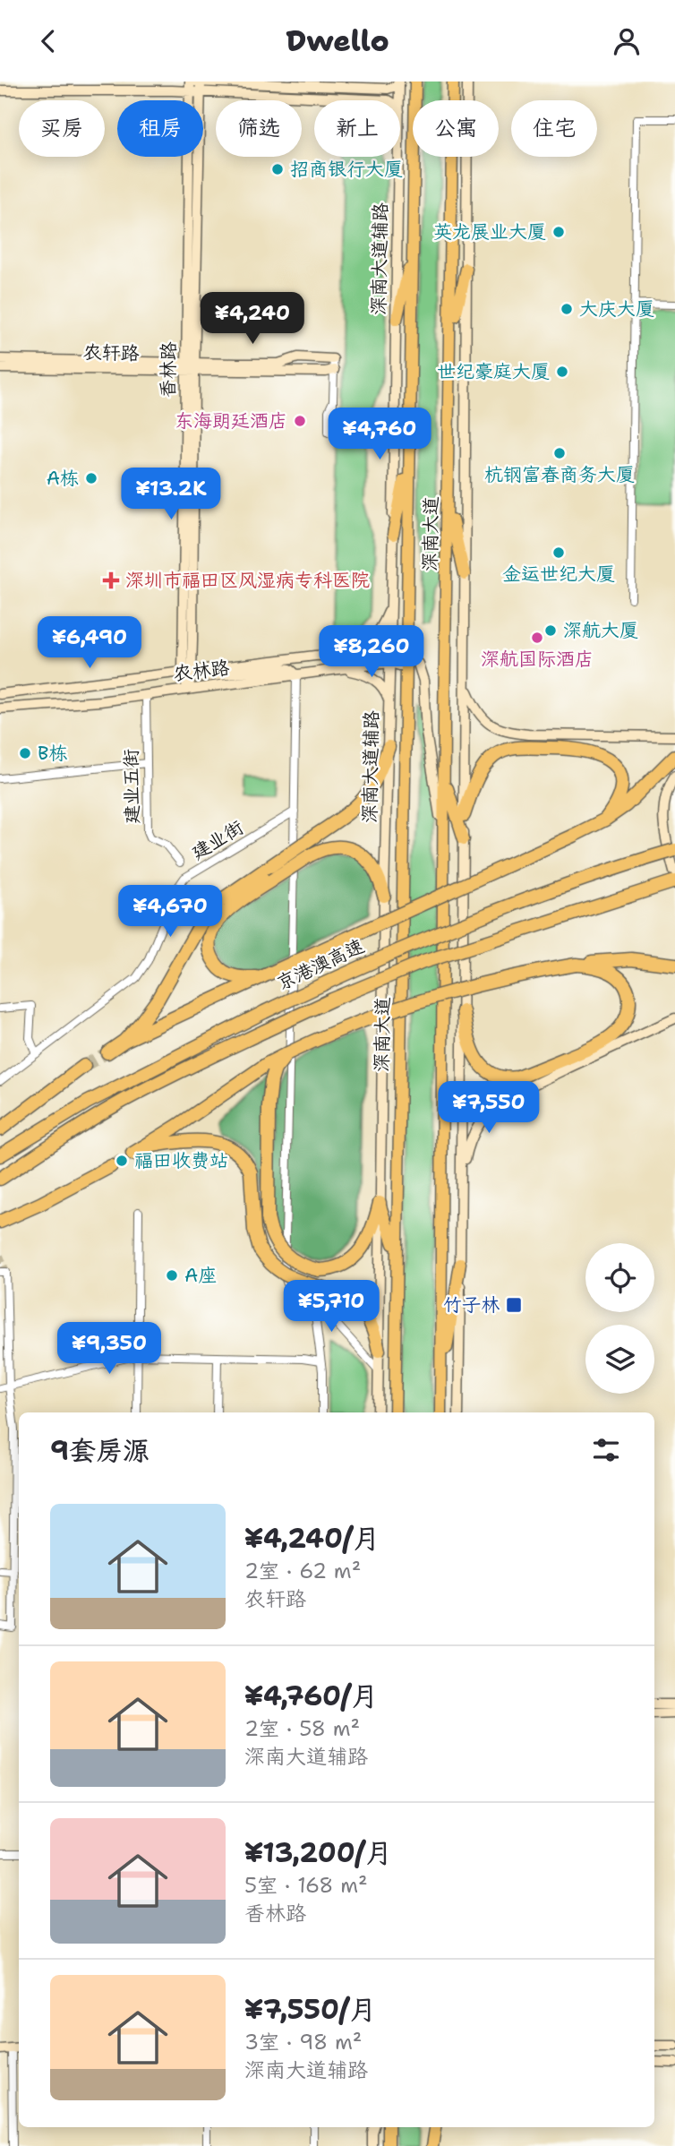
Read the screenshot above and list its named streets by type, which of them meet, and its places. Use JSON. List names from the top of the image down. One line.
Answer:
{"streets":{"highway":["京港澳高速"],"main road":["深南大道辅路","农轩路","香林路","深南大道","农林路"],"street":["建业五街","建业街"]},"crossings":[["深南大道辅路","农林路"],["农轩路","香林路"],["香林路","农林路"],["深南大道","农林路"],["农林路","建业五街"]],"places":{"other":["招商银行大厦","英龙展业大厦","大庆大厦","世纪豪庭大厦","东海朗廷酒店","杭钢富春商务大厦","A栋","金运世纪大厦","深航大厦","深航国际酒店","B栋","福田收费站","A座"],"health":["深圳市福田区风湿病专科医院"],"transit":["竹子林"]},"page":{"header":"Dwello","chip":["买房","租房","筛选","新上","公寓","住宅"],"price":["¥4,240","¥4,760","¥13.2K","¥6,490","¥8,260","¥4,670","¥7,550","¥5,710","¥9,350"],"heading":"9套房源","list":[{"name":"¥4,240/月","note":"2室 · 62 m² · 农轩路"},{"name":"¥4,760/月","note":"2室 · 58 m² · 深南大道辅路"},{"name":"¥13,200/月","note":"5室 · 168 m² · 香林路"},{"name":"¥7,550/月","note":"3室 · 98 m² · 深南大道辅路"}]}}
